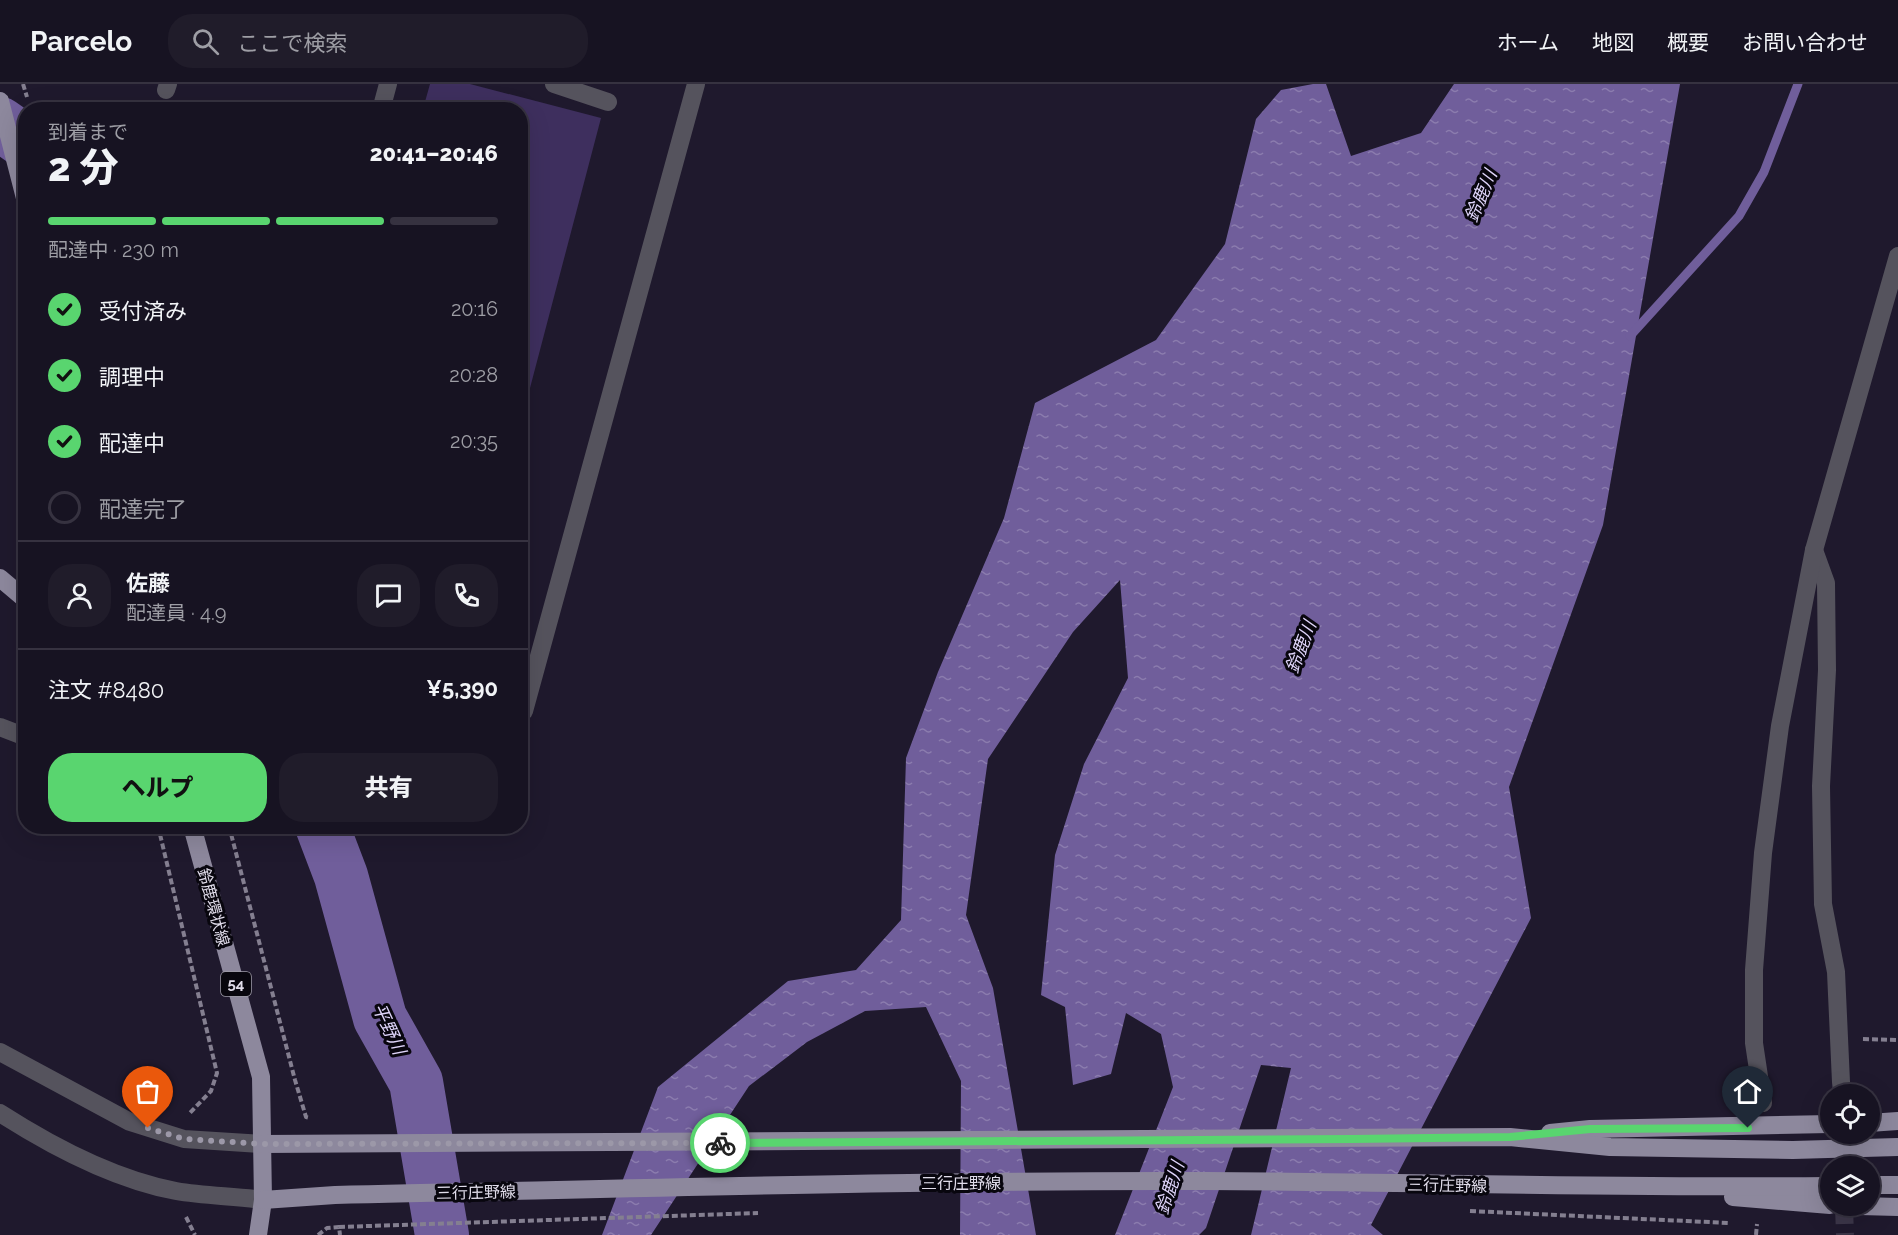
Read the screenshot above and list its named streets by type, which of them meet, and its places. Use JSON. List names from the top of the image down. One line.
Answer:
{"streets":{"main road":["鈴鹿環状線","54","三行庄野線"]},"crossings":[["鈴鹿環状線","三行庄野線"]],"water":["鈴鹿川","平野川"],"page":{"header":"Parcelo","search":"ここで検索","nav":["ホーム","地図","概要","お問い合わせ"],"heading":["2 分","到着まで","20:41–20:46"],"panel":["佐藤","配達員 · 4.9","注文 #8480","¥5,390"],"bar":"配達中 · 230 m","list":[["受付済み","20:16"],["調理中","20:28"],["配達中","20:35"],"配達完了"],"buttons":["ヘルプ","共有"]}}
